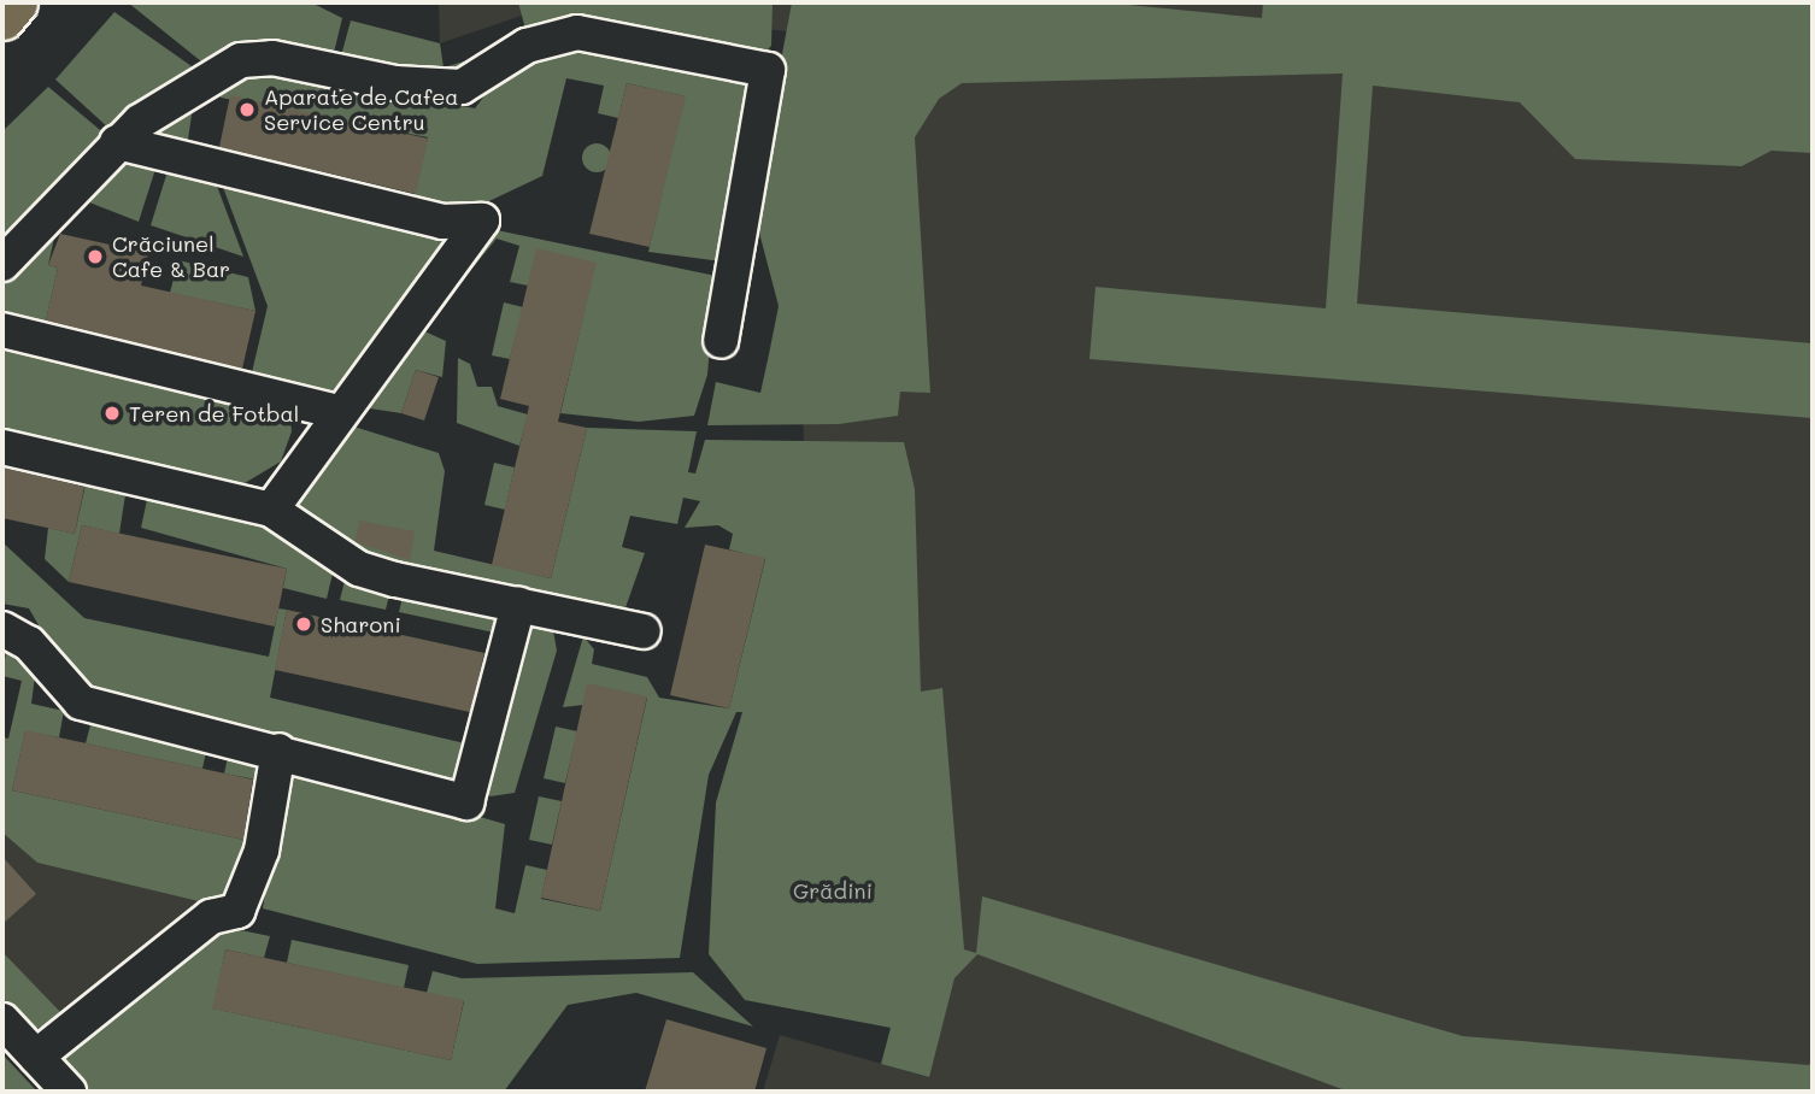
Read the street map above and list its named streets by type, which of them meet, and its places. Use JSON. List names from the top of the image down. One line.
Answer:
{"parks":["Grădini"],"places":["Aparate de Cafea Service Centru","Crăciunel Cafe & Bar","Teren de Fotbal","Sharoni"]}
